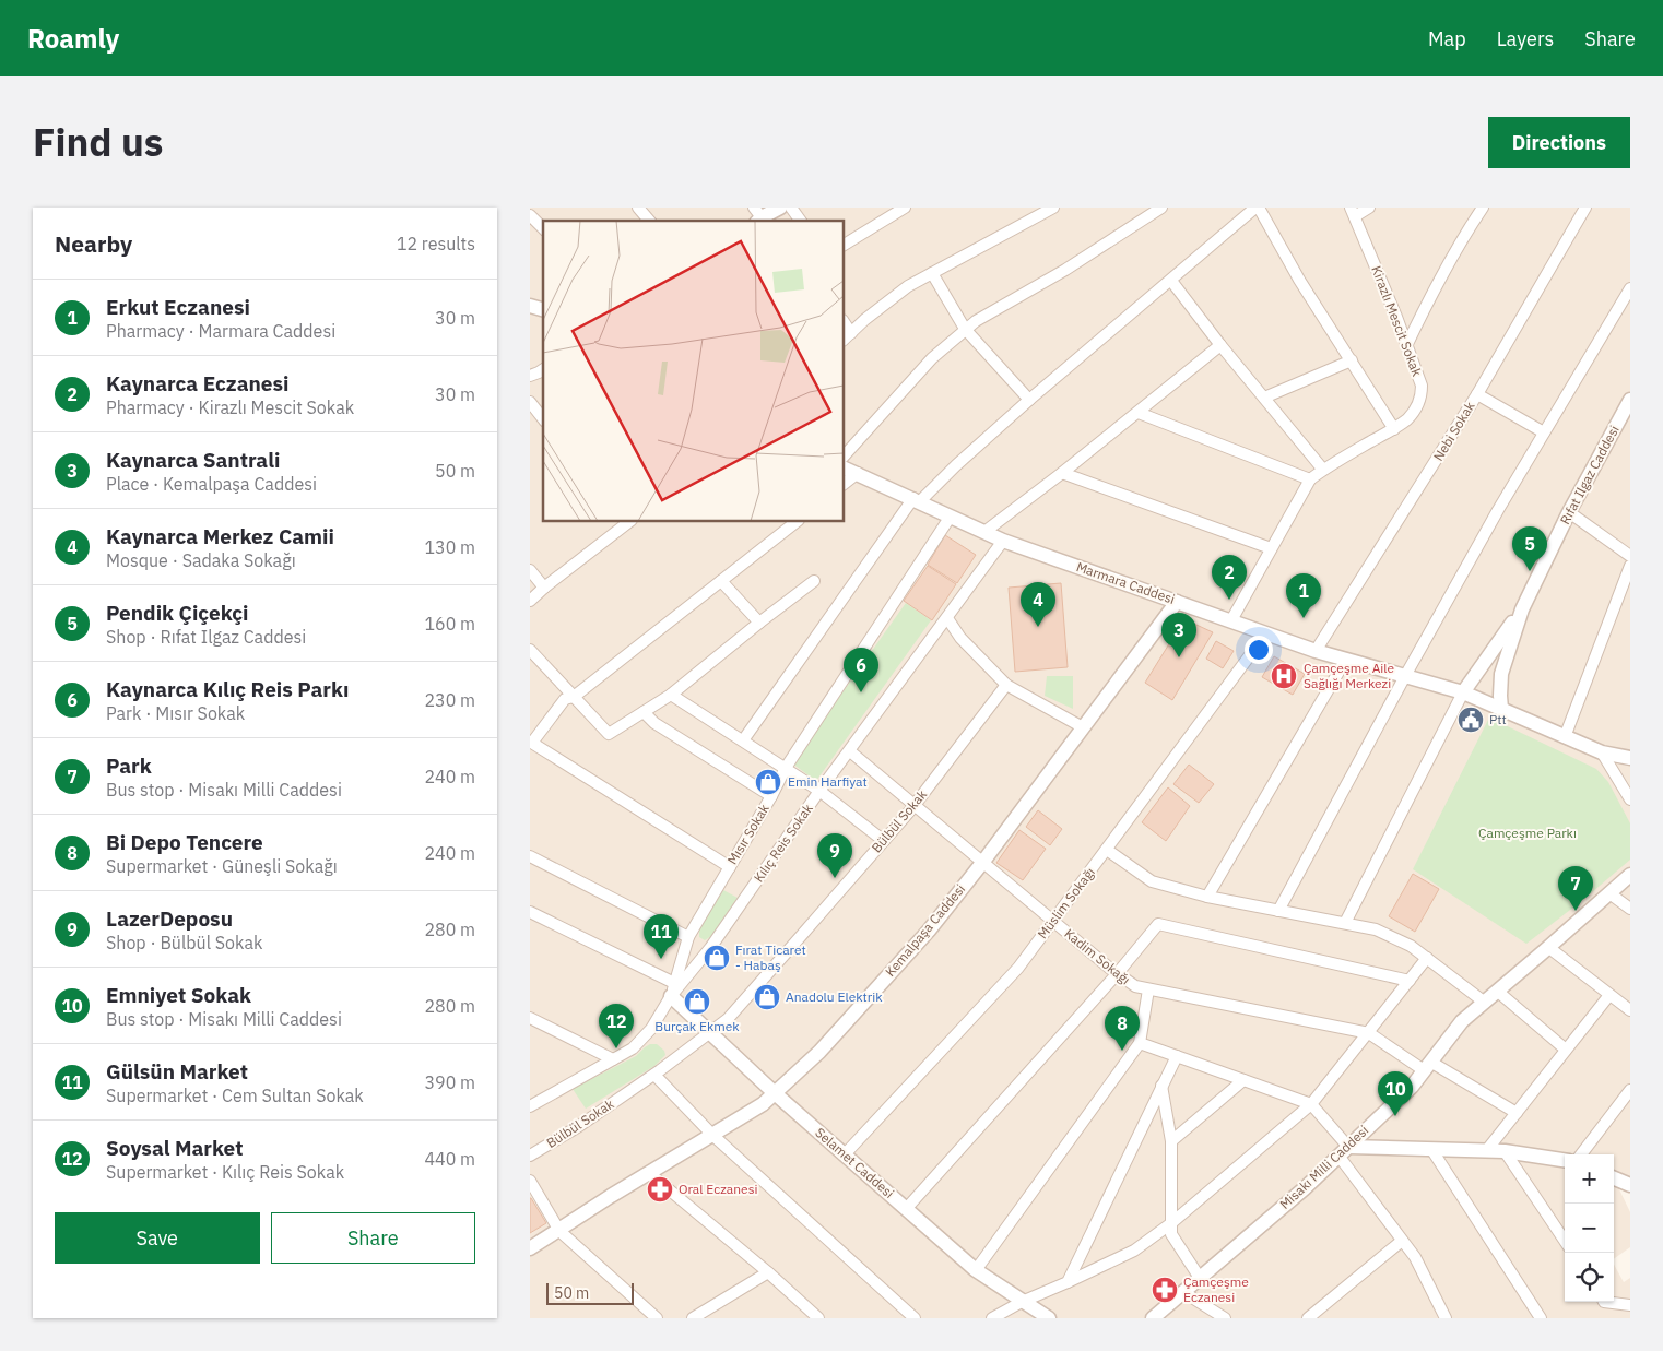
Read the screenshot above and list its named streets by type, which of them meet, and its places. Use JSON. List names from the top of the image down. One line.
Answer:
{"streets":{"street":["Kirazlı Mescit Sokak","Nebi Sokak","Rıfat Ilgaz Caddesi","Marmara Caddesi","Bülbül Sokak","Mısır Sokak","Kılıç Reis Sokak","Müslim Sokağı","Kemalpaşa Caddesi","Kadim Sokağı","Selamet Caddesi","Misakı Milli Caddesi"]},"crossings":[["Kirazlı Mescit Sokak","Marmara Caddesi"],["Nebi Sokak","Marmara Caddesi"],["Rıfat Ilgaz Caddesi","Marmara Caddesi"],["Marmara Caddesi","Mısır Sokak"],["Marmara Caddesi","Kılıç Reis Sokak"],["Marmara Caddesi","Müslim Sokağı"],["Marmara Caddesi","Kemalpaşa Caddesi"],["Bülbül Sokak","Kadim Sokağı"],["Bülbül Sokak","Selamet Caddesi"],["Mısır Sokak","Kılıç Reis Sokak"],["Mısır Sokak","Selamet Caddesi"],["Kılıç Reis Sokak","Kadim Sokağı"],["Kılıç Reis Sokak","Selamet Caddesi"],["Müslim Sokağı","Kadim Sokağı"],["Müslim Sokağı","Selamet Caddesi"],["Kemalpaşa Caddesi","Kadim Sokağı"],["Kemalpaşa Caddesi","Selamet Caddesi"],["Kadim Sokağı","Misakı Milli Caddesi"]],"parks":["Çamçeşme Parkı"],"places":{"hospital":["Çamçeşme Aile Sağlığı Merkezi"],"public building":["Ptt"],"shop":["Emin Harfiyat","Fırat Ticaret - Habaş","Anadolu Elektrik","Burçak Ekmek"],"pharmacy":["Oral Eczanesi","Çamçeşme Eczanesi"]},"scale_bar":"50 m","page":{"header":"Roamly","nav":["Map","Layers","Share"],"title":"Find us","buttons":["Directions",["Save","Share"]],"heading":["Nearby","12 results"],"list":[{"mark":"1","name":"Erkut Eczanesi","note":"Pharmacy · Marmara Caddesi","value":"30 m"},{"mark":"2","name":"Kaynarca Eczanesi","note":"Pharmacy · Kirazlı Mescit Sokak","value":"30 m"},{"mark":"3","name":"Kaynarca Santrali","note":"Place · Kemalpaşa Caddesi","value":"50 m"},{"mark":"4","name":"Kaynarca Merkez Camii","note":"Mosque · Sadaka Sokağı","value":"130 m"},{"mark":"5","name":"Pendik Çiçekçi","note":"Shop · Rıfat Ilgaz Caddesi","value":"160 m"},{"mark":"6","name":"Kaynarca Kılıç Reis Parkı","note":"Park · Mısır Sokak","value":"230 m"},{"mark":"7","name":"Park","note":"Bus stop · Misakı Milli Caddesi","value":"240 m"},{"mark":"8","name":"Bi Depo Tencere","note":"Supermarket · Güneşli Sokağı","value":"240 m"},{"mark":"9","name":"LazerDeposu","note":"Shop · Bülbül Sokak","value":"280 m"},{"mark":"10","name":"Emniyet Sokak","note":"Bus stop · Misakı Milli Caddesi","value":"280 m"},{"mark":"11","name":"Gülsün Market","note":"Supermarket · Cem Sultan Sokak","value":"390 m"},{"mark":"12","name":"Soysal Market","note":"Supermarket · Kılıç Reis Sokak","value":"440 m"}],"pins":["5","2","1","4","3","6","9","7","11","12","8","10"],"map_buttons":["+","−"],"scale":"50 m"}}
